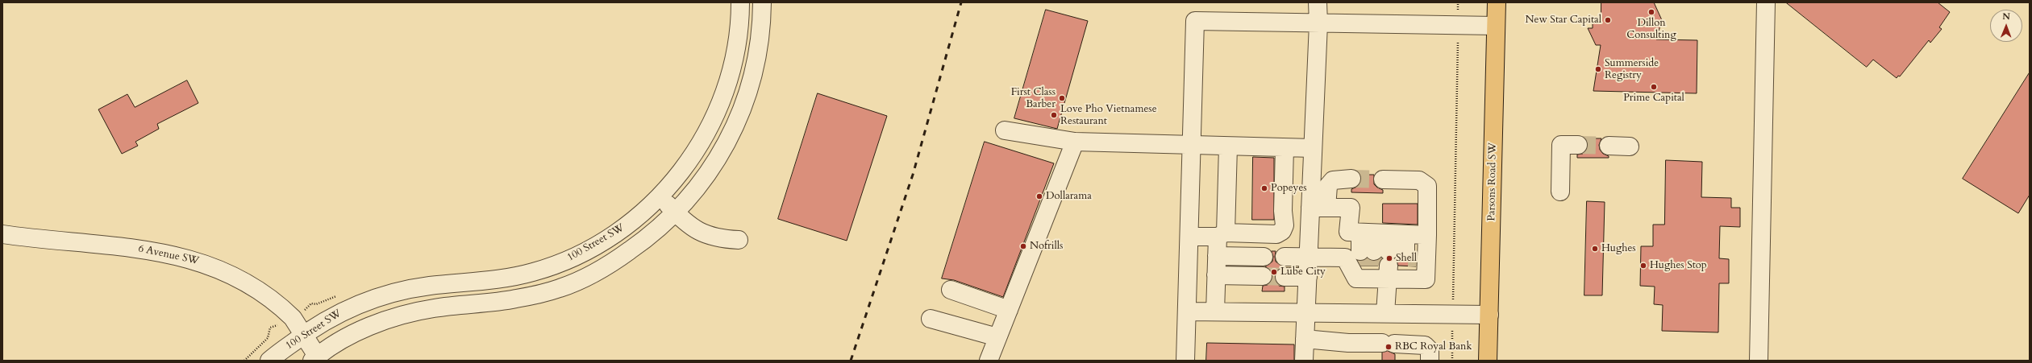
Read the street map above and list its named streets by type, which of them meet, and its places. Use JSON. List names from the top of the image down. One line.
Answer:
{"streets":{"main road":["Parsons Road SW"],"street":["100 Street SW","6 Avenue SW"]},"crossings":[["100 Street SW","6 Avenue SW"]],"places":["Dillon Consulting","New Star Capital","Summerside Registry","Prime Capital","First Class Barber","Love Pho Vietnamese Restaurant","Popeyes","Dollarama","Nofrills","Hughes","Shell","Hughes Stop","Lube City","RBC Royal Bank"],"north":"top"}
